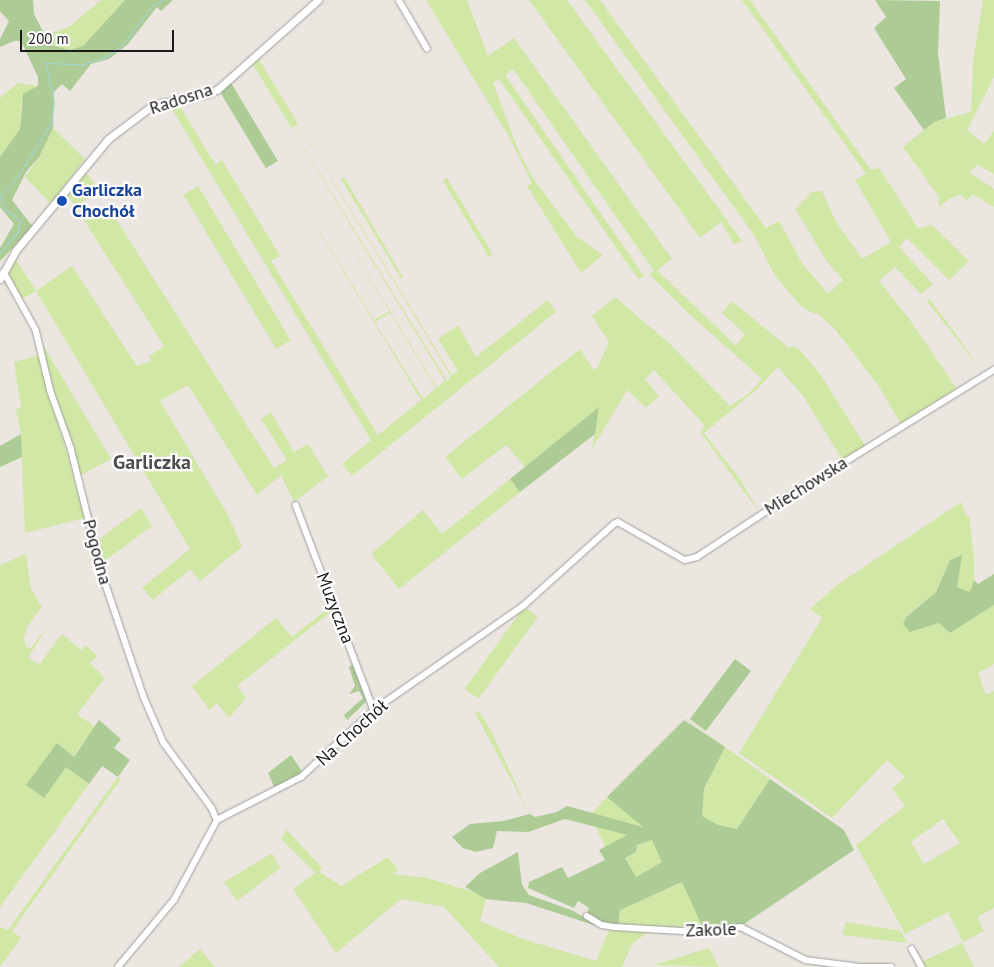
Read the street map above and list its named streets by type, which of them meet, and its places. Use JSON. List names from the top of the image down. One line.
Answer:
{"streets":{"street":["Radosna","Miechowska","Pogodna","Muzyczna","Na Chochół","Zakole"]},"crossings":[["Radosna","Pogodna"],["Miechowska","Na Chochół"],["Pogodna","Na Chochół"],["Muzyczna","Na Chochół"]],"districts":["Garliczka"],"places":["Garliczka Chochół"],"scale_bar":"200 m"}
